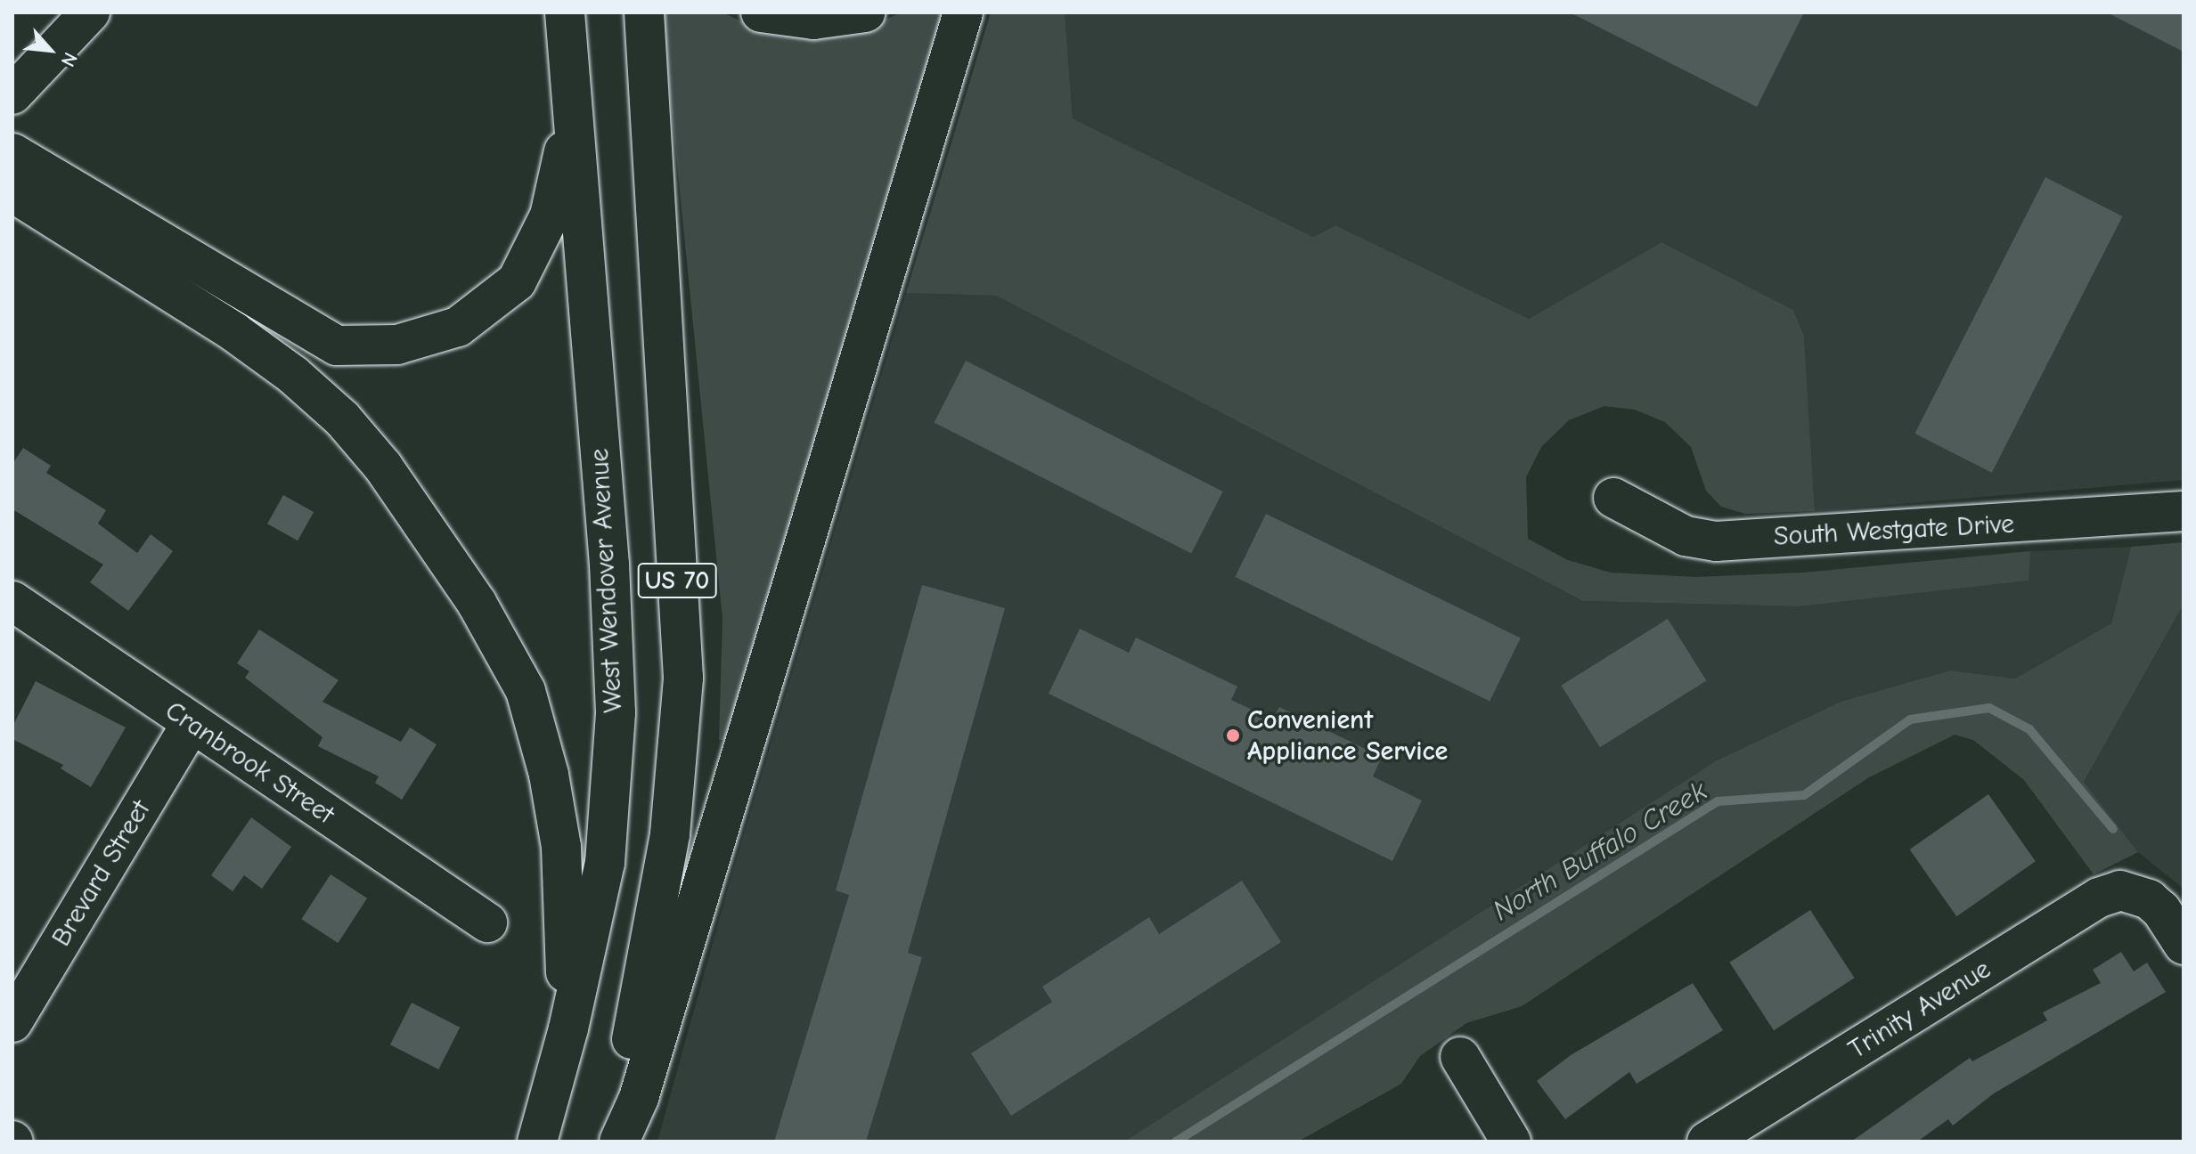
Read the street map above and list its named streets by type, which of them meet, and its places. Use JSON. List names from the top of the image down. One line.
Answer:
{"streets":{"main road":["South Westgate Drive","West Wendover Avenue","US 70","Cranbrook Street","Brevard Street","Trinity Avenue"]},"crossings":[["Cranbrook Street","Brevard Street"]],"water":["North Buffalo Creek"],"places":["Convenient Appliance Service"],"north":"bottom right"}
